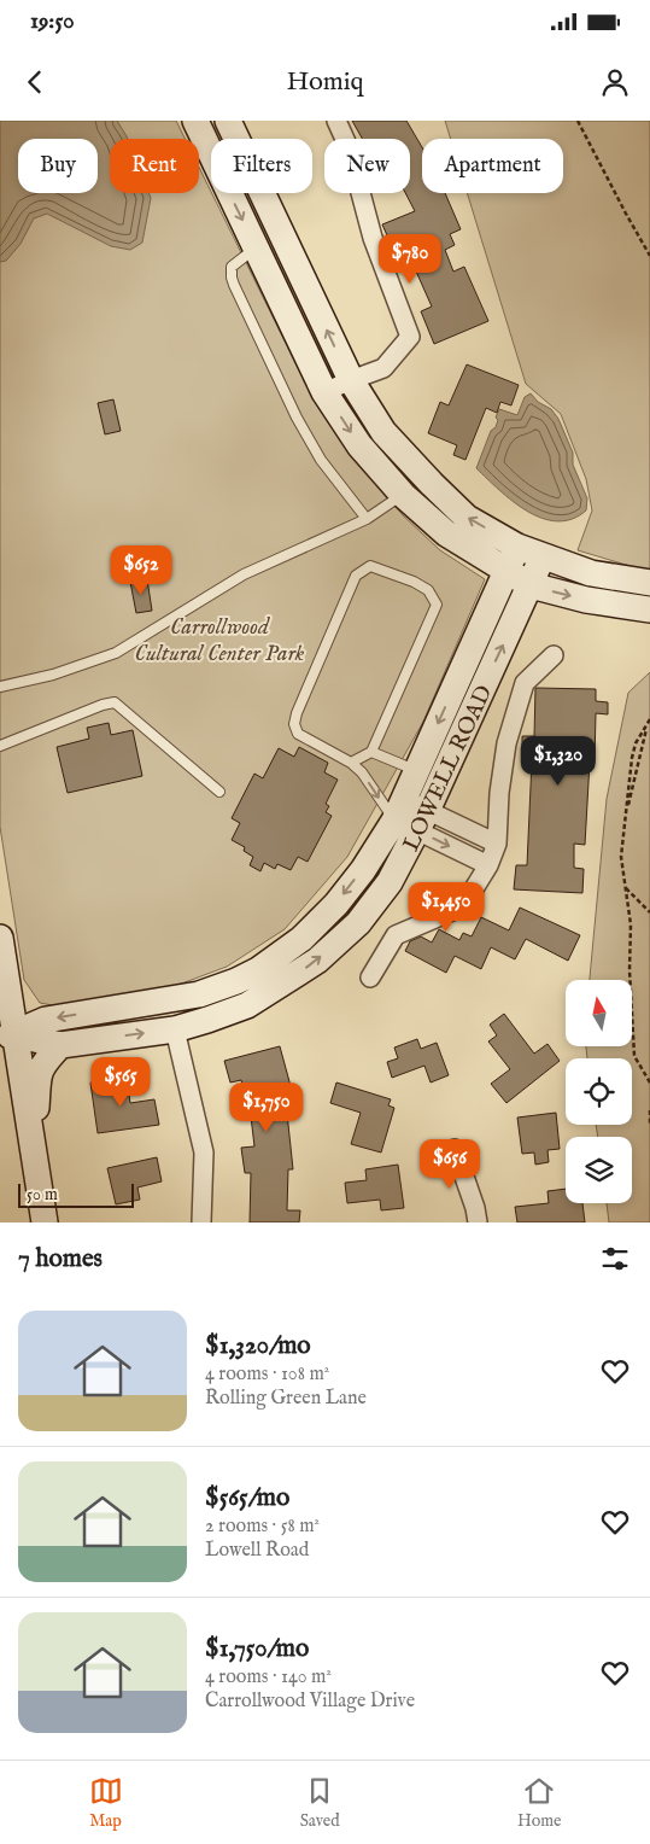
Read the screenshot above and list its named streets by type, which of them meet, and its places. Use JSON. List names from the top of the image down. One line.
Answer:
{"streets":{"street":["LOWELL ROAD"]},"parks":["Carrollwood Cultural Center Park"],"scale_bar":"50 m","north":"top","page":{"status":"19:50","header":"Homiq","chip":["Buy","Rent","Filters","New","Apartment"],"price":["$780","$652","$1,320","$1,450","$565","$1,750","$656"],"scale":"50 m","heading":"7 homes","list":[{"name":"$1,320/mo","note":"4 rooms · 108 m² · Rolling Green Lane"},{"name":"$565/mo","note":"2 rooms · 58 m² · Lowell Road"},{"name":"$1,750/mo","note":"4 rooms · 140 m² · Carrollwood Village Drive"}],"tabs":["Map","Saved","Home"]}}
